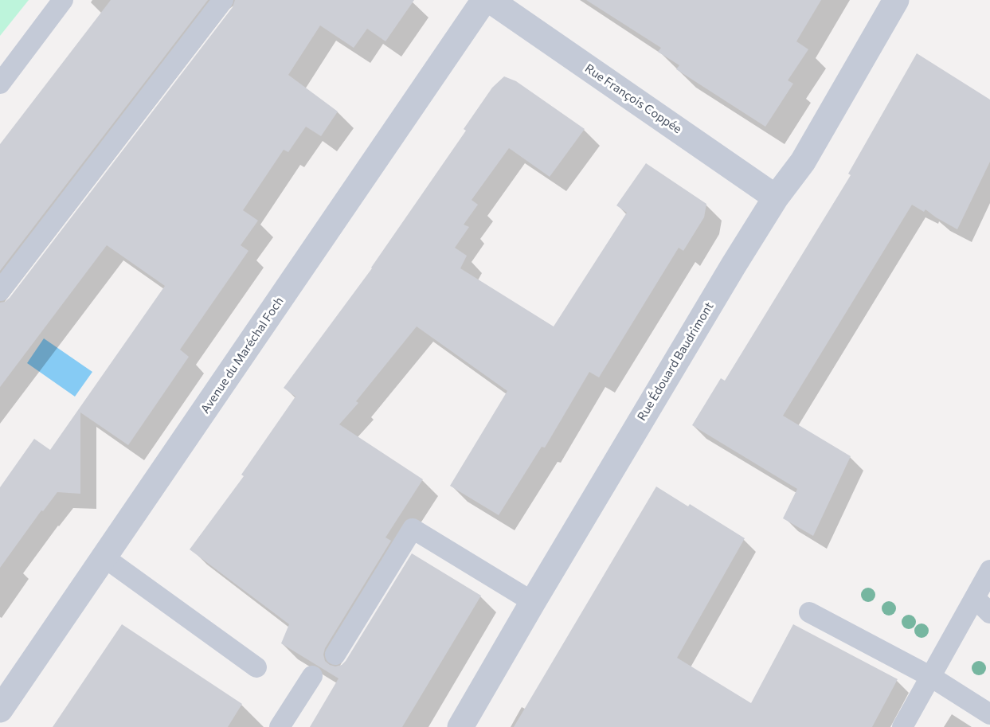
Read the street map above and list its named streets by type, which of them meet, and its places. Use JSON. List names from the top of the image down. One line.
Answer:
{"streets":{"street":["Rue François Coppée","Avenue du Maréchal Foch","Rue Édouard Baudrimont"]},"crossings":[["Rue François Coppée","Rue Édouard Baudrimont"]]}
